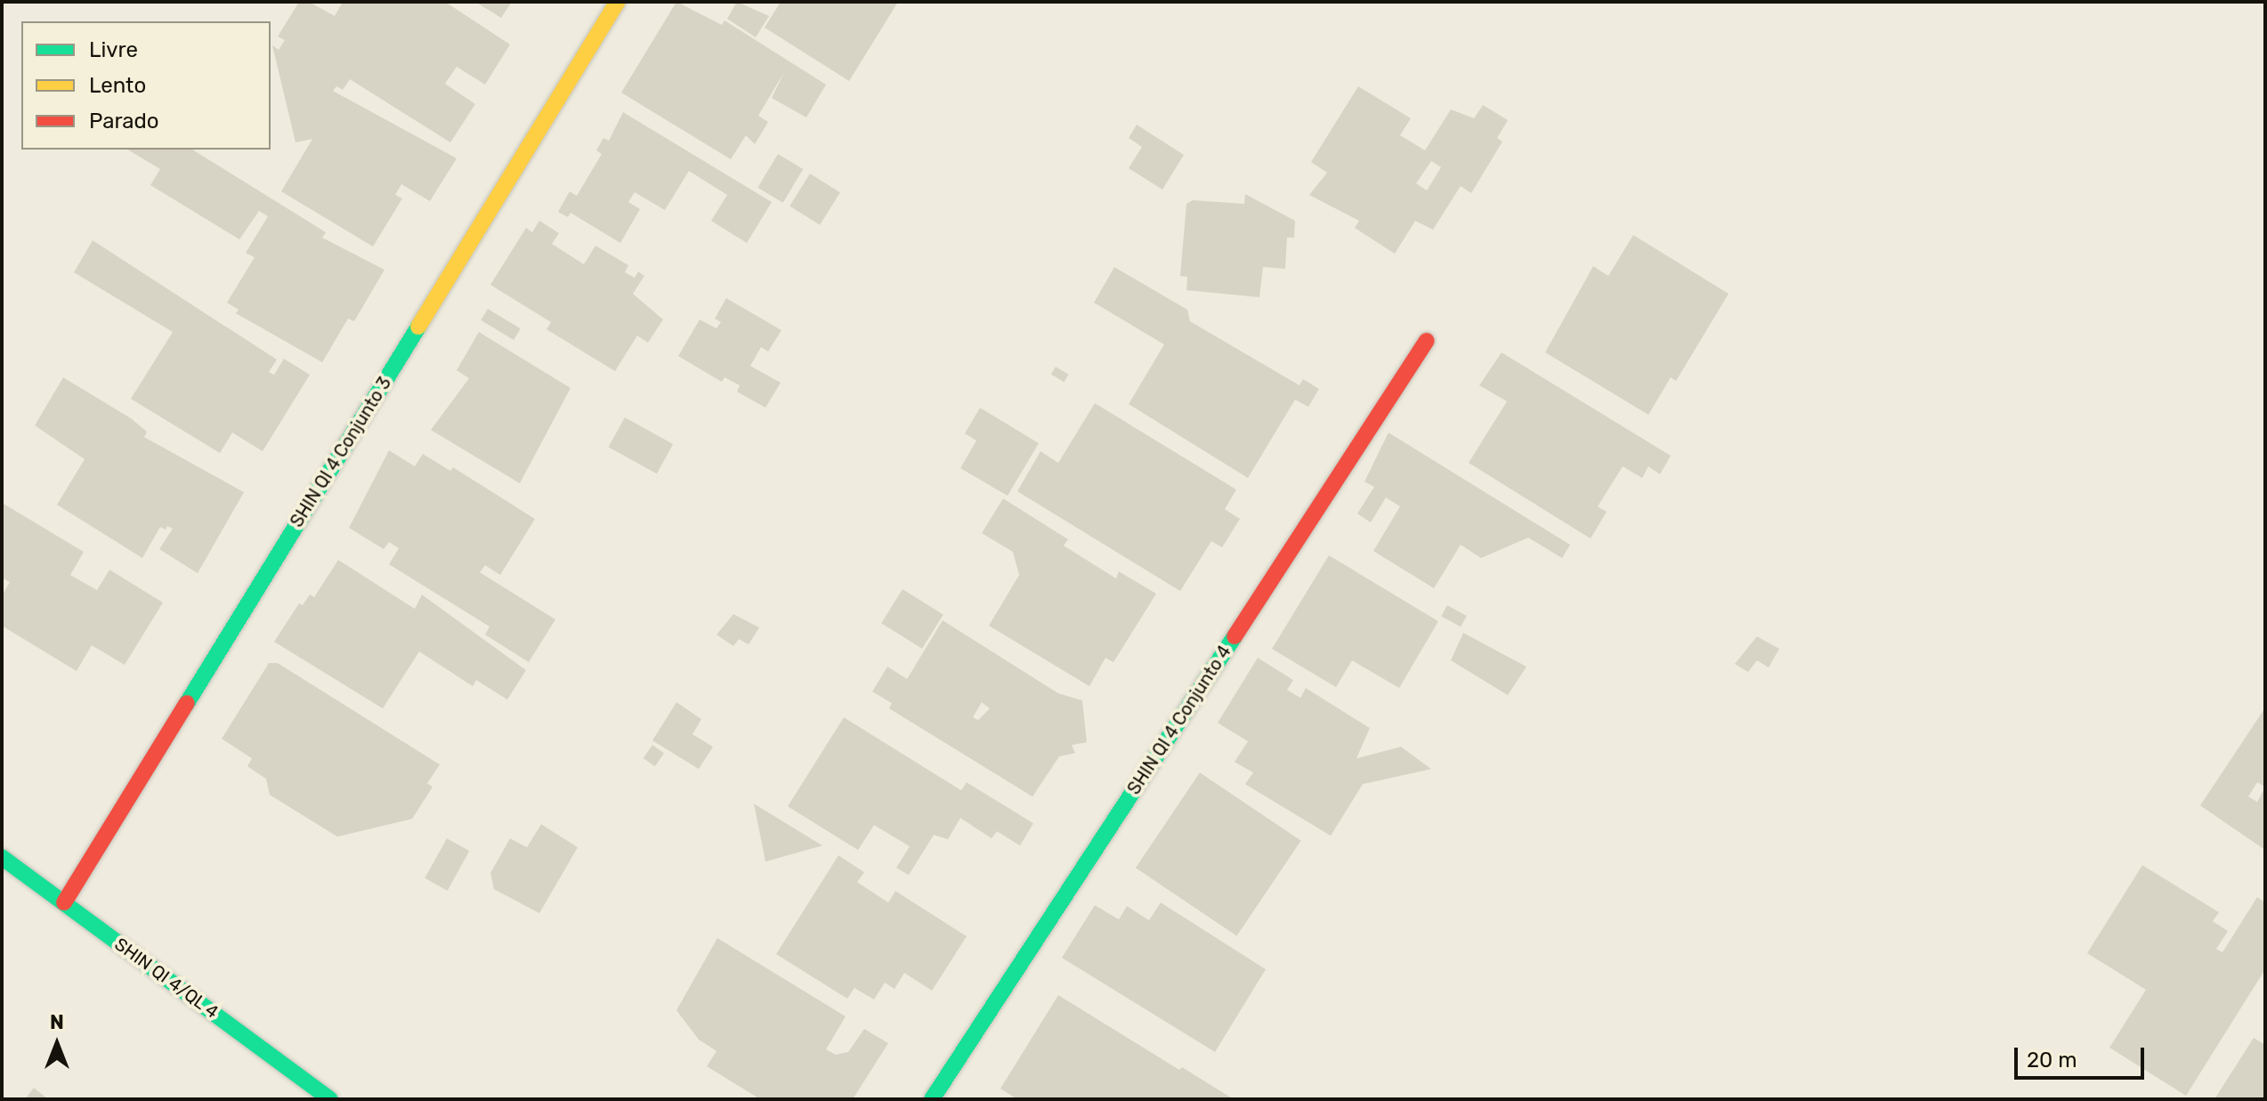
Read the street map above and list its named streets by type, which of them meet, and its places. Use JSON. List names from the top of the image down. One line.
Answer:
{"streets":{"street":["SHIN QI 4 Conjunto 3","SHIN QI 4 Conjunto 4","SHIN QI 4/QL 4"]},"crossings":[["SHIN QI 4 Conjunto 3","SHIN QI 4/QL 4"]],"legend":["Livre","Lento","Parado"],"scale_bar":"20 m","north":"top"}
